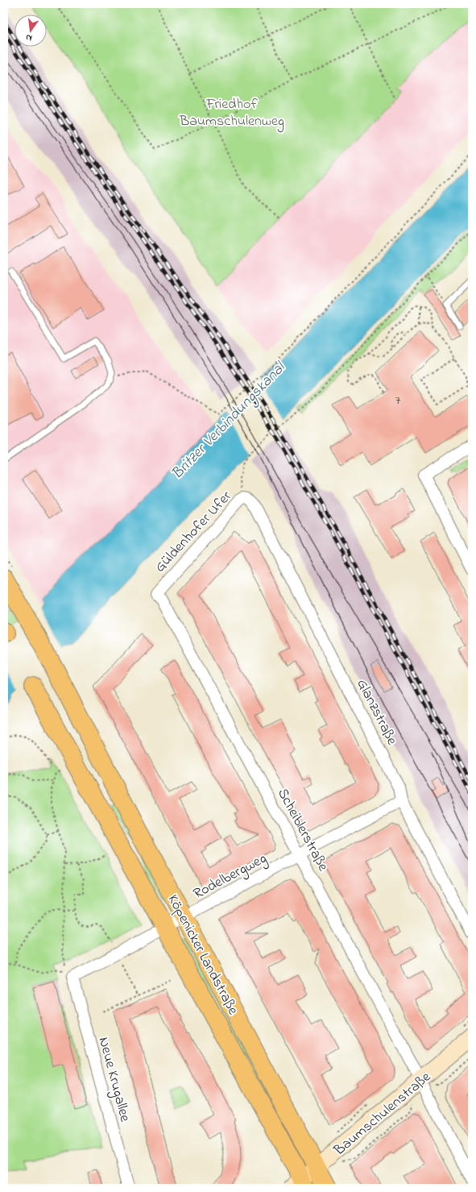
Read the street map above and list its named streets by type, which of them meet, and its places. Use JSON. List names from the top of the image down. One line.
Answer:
{"streets":{"main road":["Köpenicker Landstraße","Baumschulenstraße"],"street":["Güldenhofer Ufer","Glanzstraße","Scheiblerstraße","Rodelbergweg","Neue Krugallee"]},"crossings":[["Güldenhofer Ufer","Glanzstraße"],["Güldenhofer Ufer","Scheiblerstraße"],["Glanzstraße","Rodelbergweg"],["Scheiblerstraße","Rodelbergweg"],["Scheiblerstraße","Baumschulenstraße"],["Rodelbergweg","Köpenicker Landstraße"],["Rodelbergweg","Neue Krugallee"],["Köpenicker Landstraße","Baumschulenstraße"]],"water":["Britzer Verbindungskanal"],"parks":["Friedhof Baumschulenweg"],"house_numbers":["7"],"north":"bottom"}
